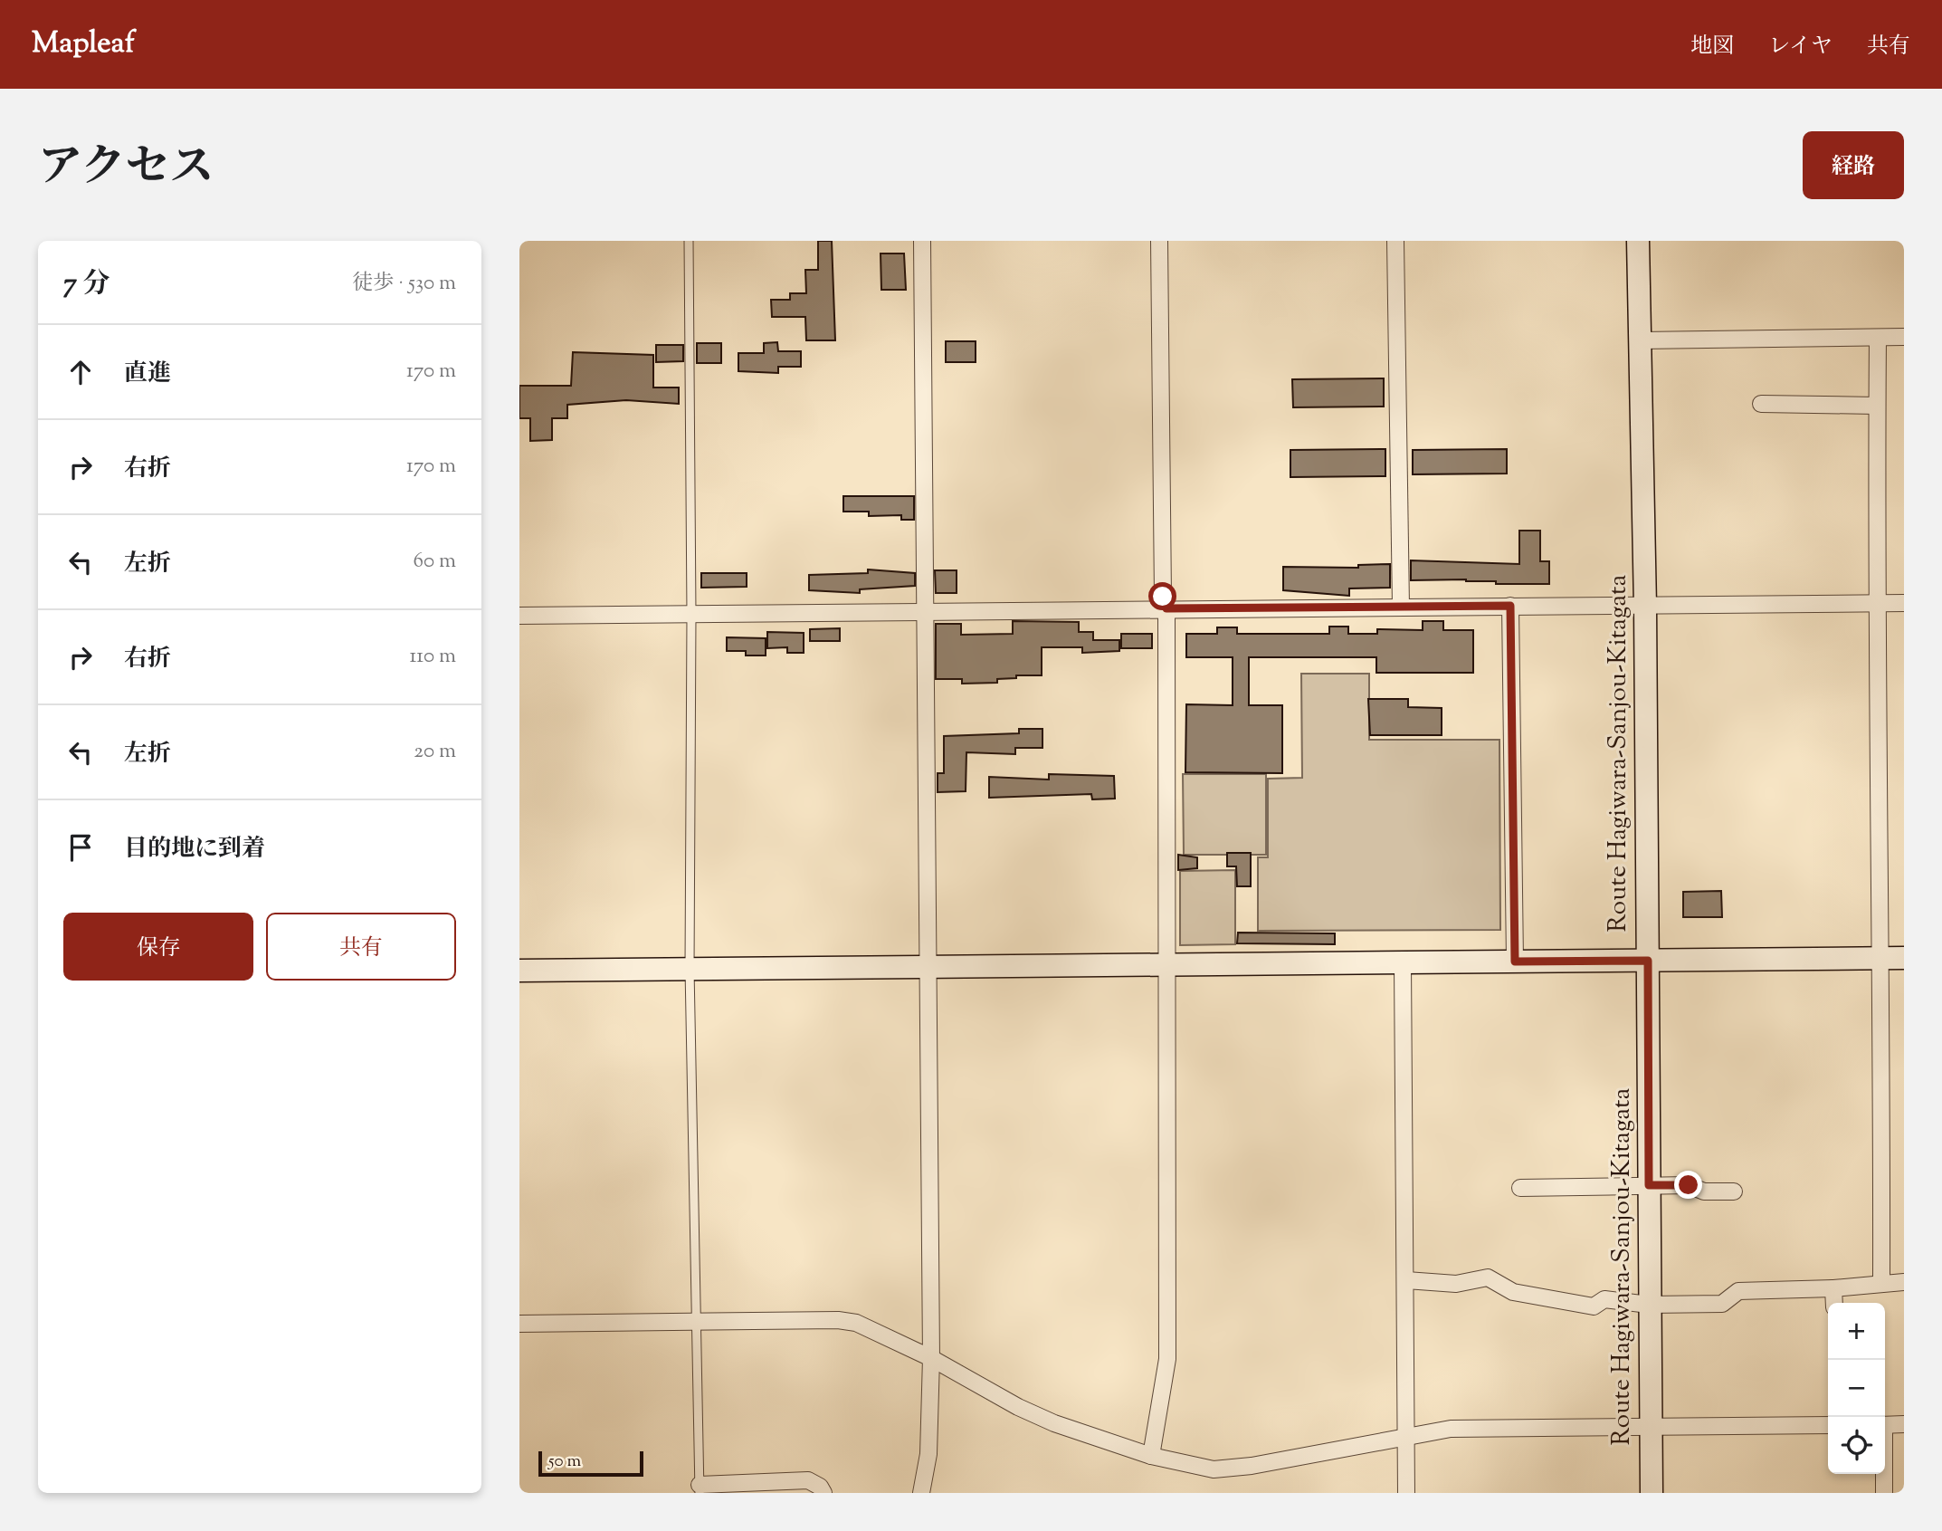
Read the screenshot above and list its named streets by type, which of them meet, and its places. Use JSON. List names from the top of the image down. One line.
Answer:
{"streets":{"street":["Route Hagiwara-Sanjou-Kitagata"]},"scale_bar":"50 m","page":{"header":"Mapleaf","nav":["地図","レイヤ","共有"],"title":"アクセス","buttons":["経路",["保存","共有"]],"heading":["7 分","徒歩 · 530 m"],"list":[["直進","170 m"],["右折","170 m"],["左折","60 m"],["右折","110 m"],["左折","20 m"],"目的地に到着"],"map_buttons":["+","−"],"scale":"50 m"}}
